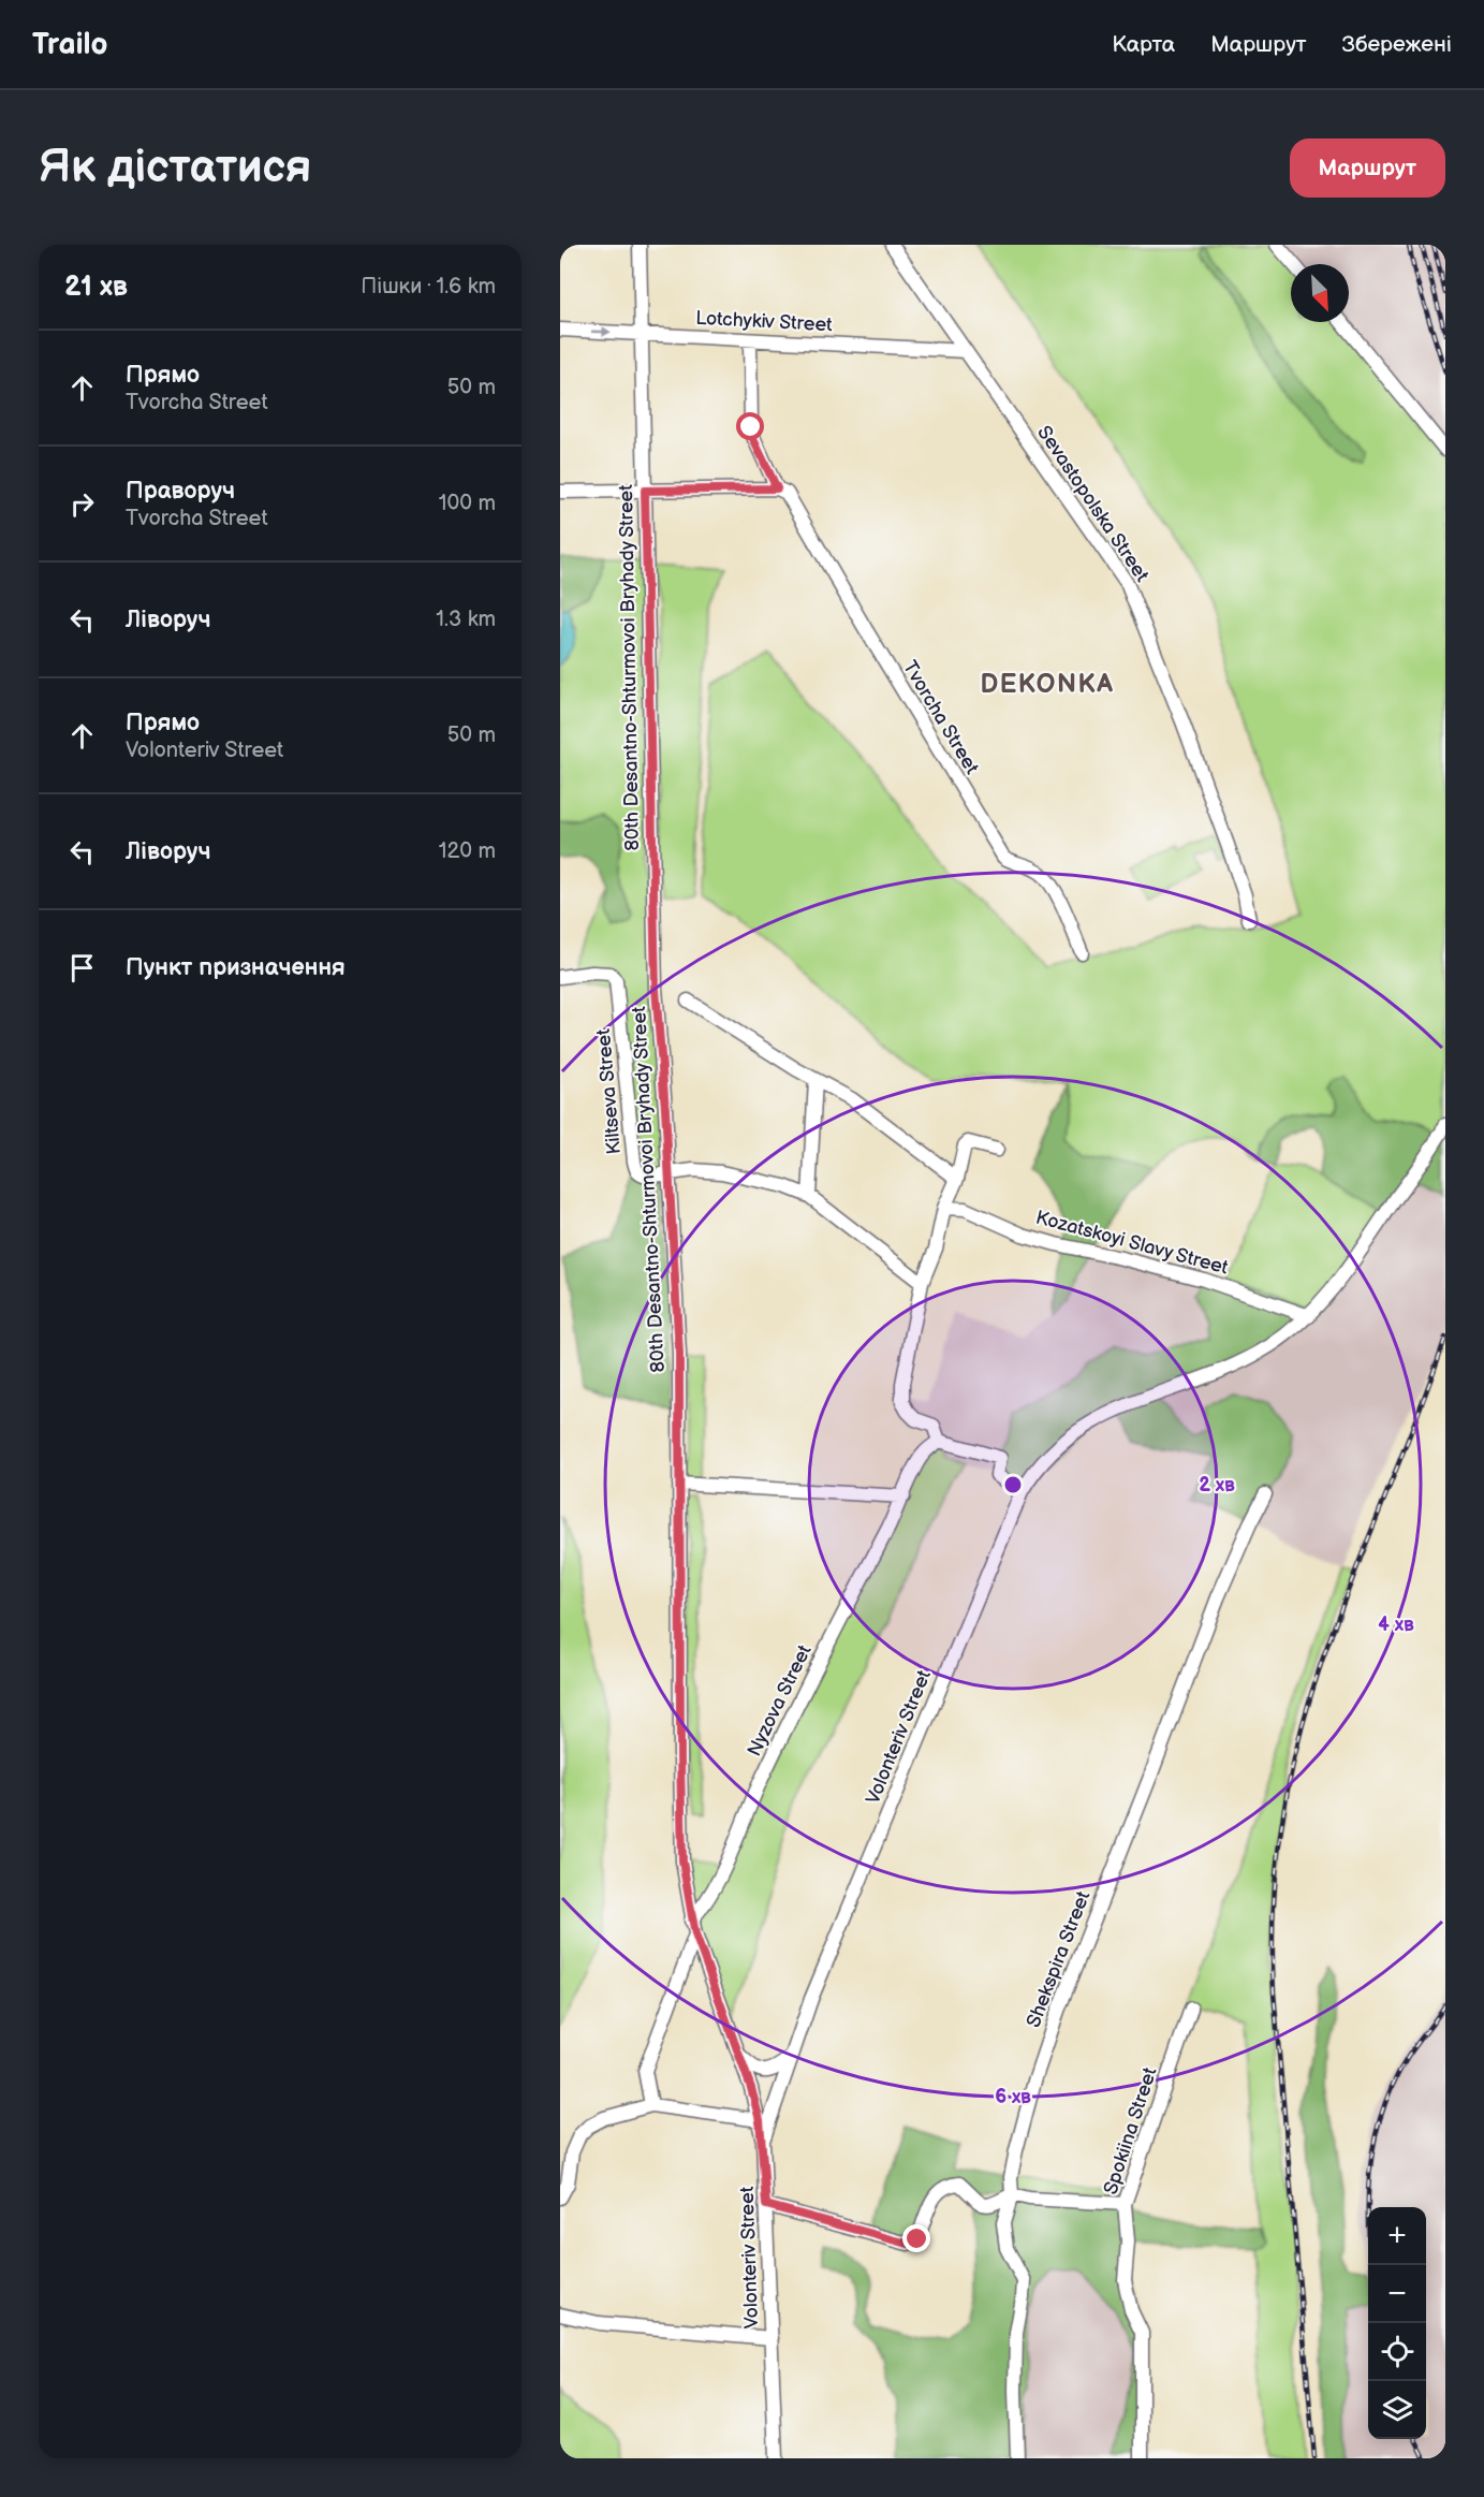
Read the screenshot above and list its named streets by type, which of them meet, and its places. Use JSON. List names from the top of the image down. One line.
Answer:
{"streets":{"street":["Lotchykiv Street","Sevastopolska Street","80th Desantno-Shturmovoi Bryhady Street","Tvorcha Street","Kiltseva Street","Kozatskoyi Slavy Street","Nyzova Street","Volonteriv Street","Shekspira Street","Spokiina Street"]},"crossings":[["Lotchykiv Street","Sevastopolska Street"],["Lotchykiv Street","80th Desantno-Shturmovoi Bryhady Street"],["Lotchykiv Street","Tvorcha Street"],["80th Desantno-Shturmovoi Bryhady Street","Kiltseva Street"],["80th Desantno-Shturmovoi Bryhady Street","Nyzova Street"],["80th Desantno-Shturmovoi Bryhady Street","Volonteriv Street"],["Kozatskoyi Slavy Street","Volonteriv Street"]],"districts":["DEKONKA"],"north":"bottom right","page":{"header":"Trailo","nav":["Карта","Маршрут","Збережені"],"buttons":"Маршрут","title":"Як дістатися","heading":["21 хв","Пішки · 1.6 km"],"list":[["Прямо","Tvorcha Street","50 m"],["Праворуч","Tvorcha Street","100 m"],["Ліворуч","1.3 km"],["Прямо","Volonteriv Street","50 m"],["Ліворуч","120 m"],"Пункт призначення"],"map_buttons":["+","−"]},"rings":["2 хв","4 хв","6 хв"]}
